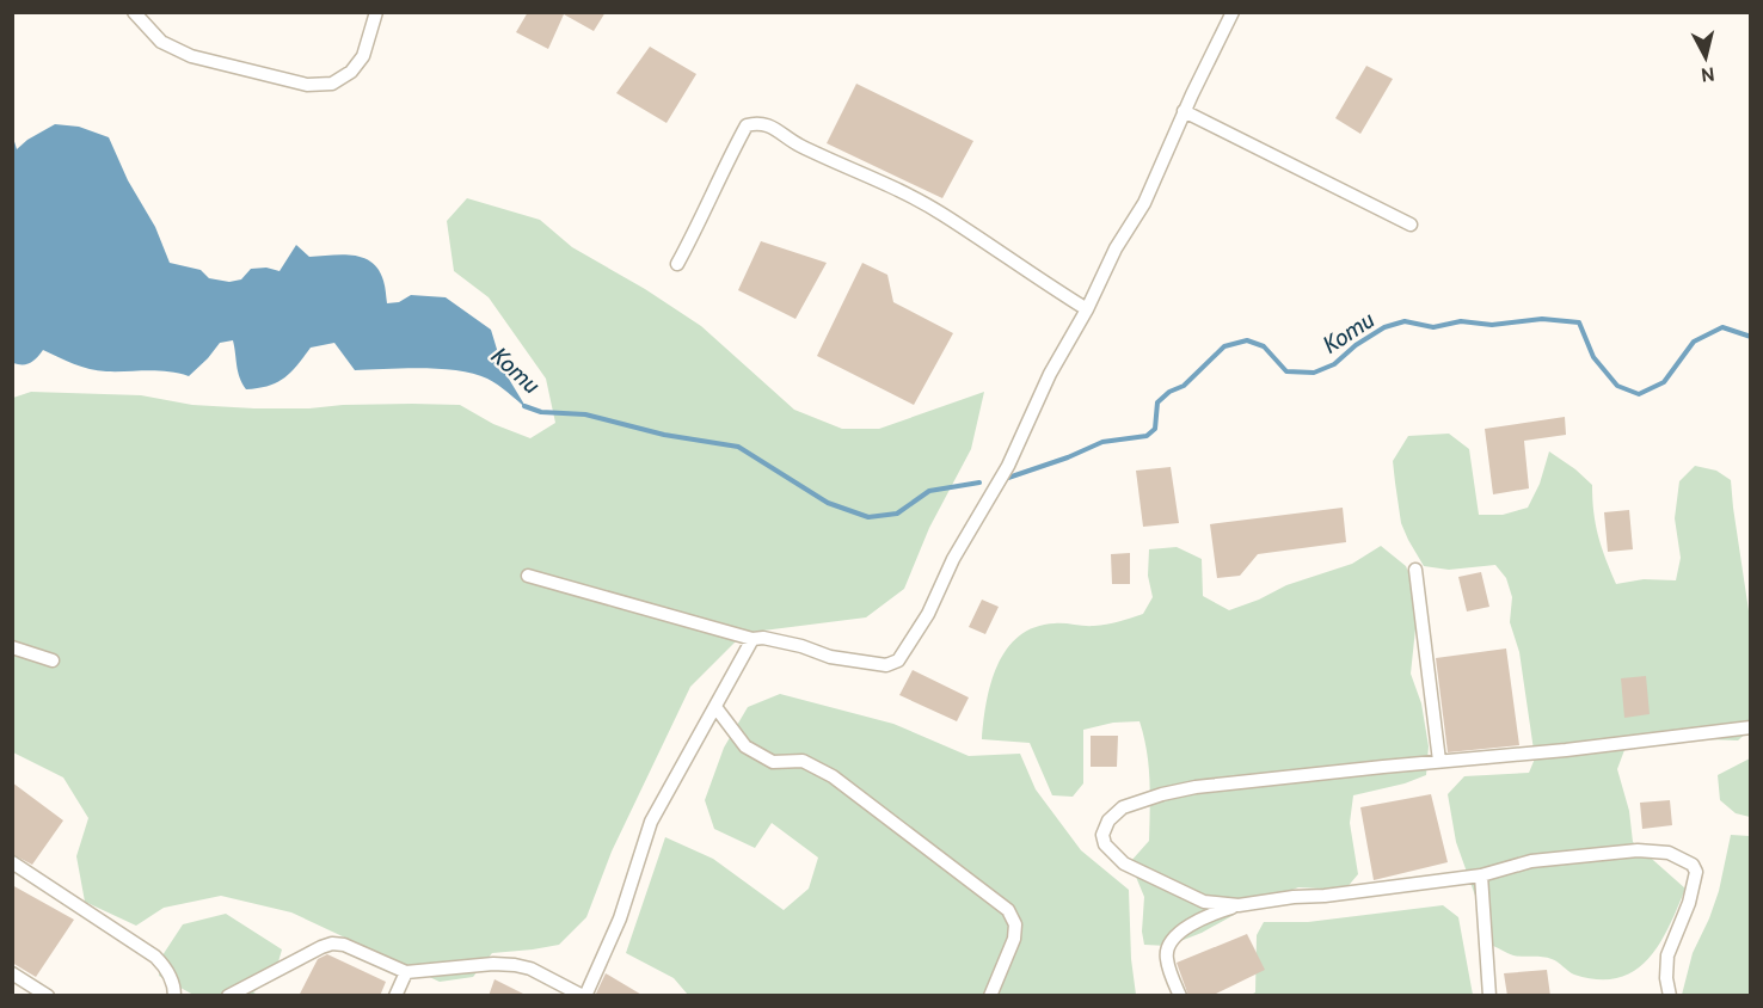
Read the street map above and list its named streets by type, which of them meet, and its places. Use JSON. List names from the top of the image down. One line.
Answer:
{"water":["Komu"],"north":"bottom"}
